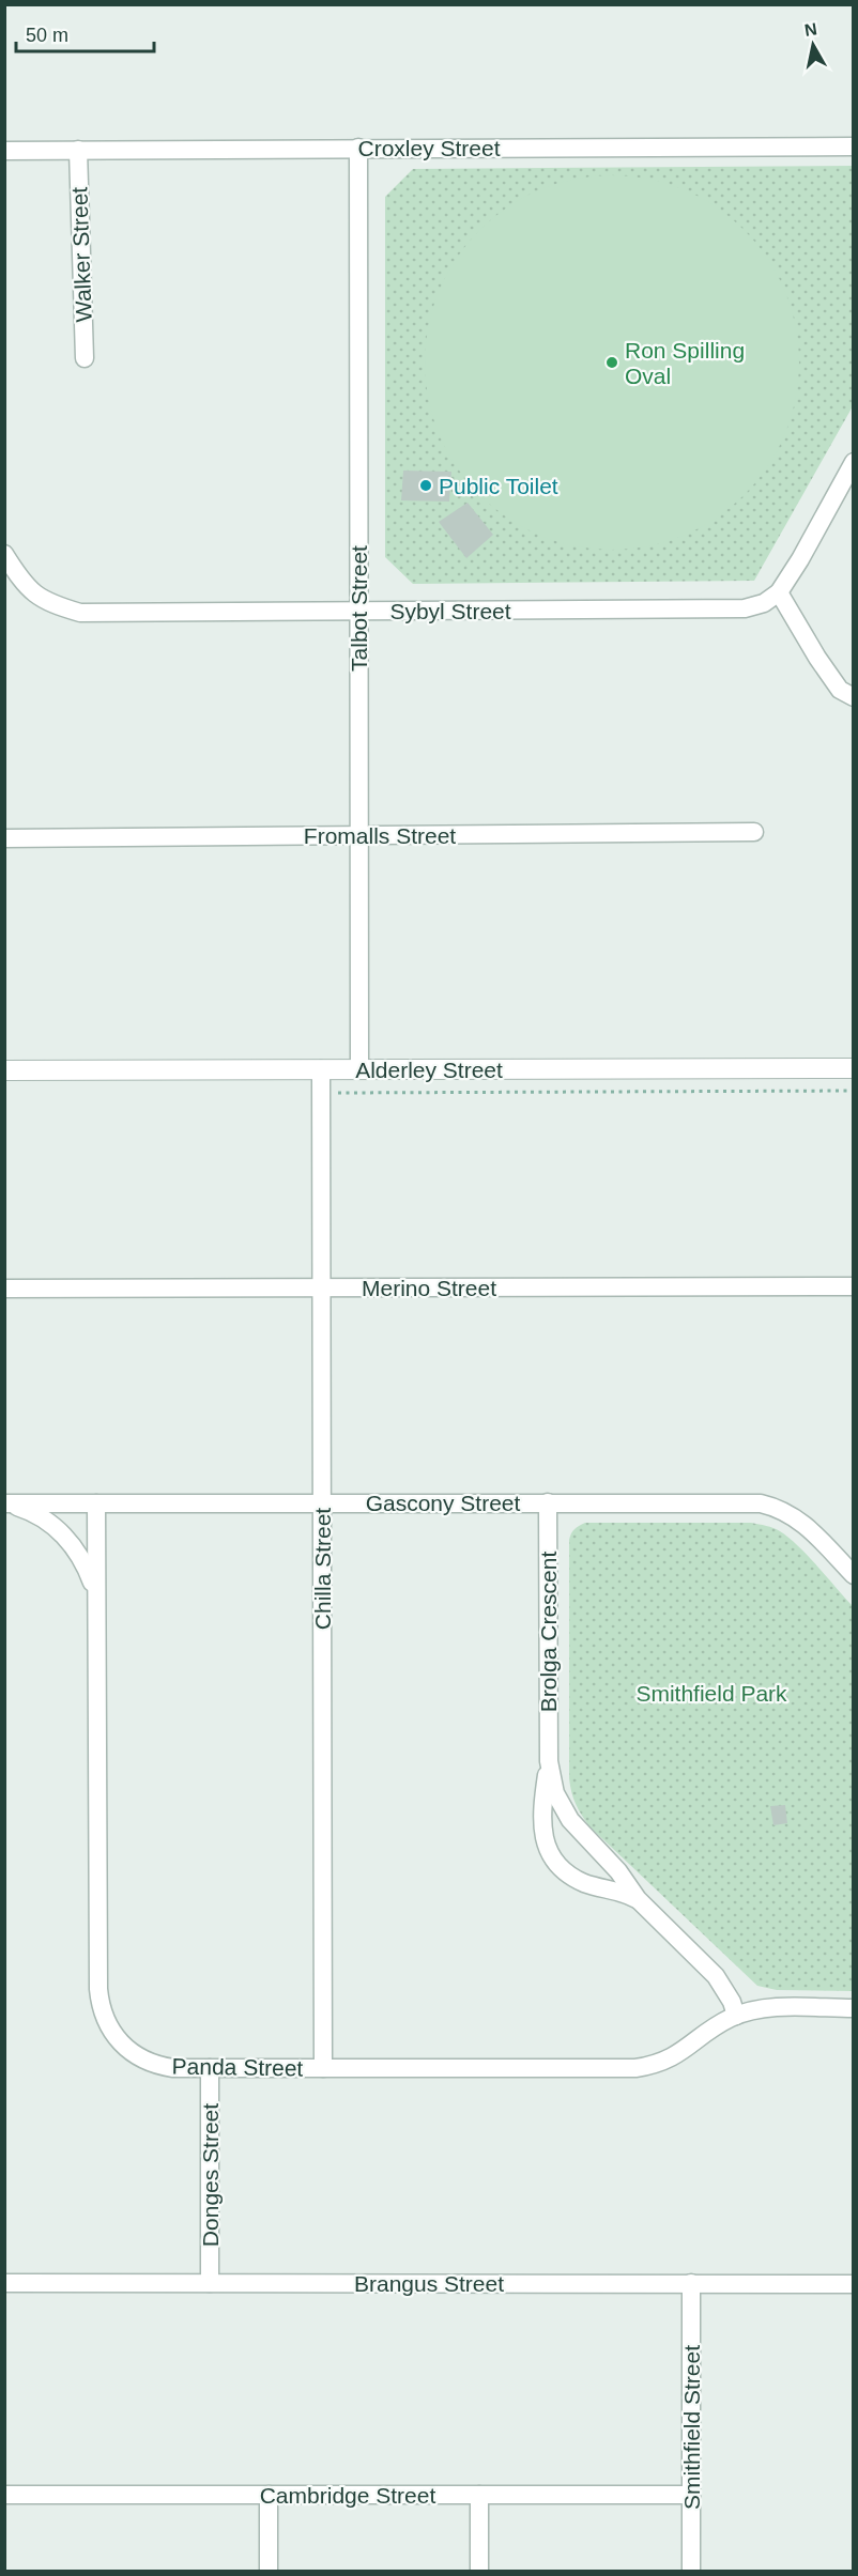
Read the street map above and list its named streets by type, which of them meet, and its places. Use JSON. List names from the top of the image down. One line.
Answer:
{"streets":{"street":["Croxley Street","Walker Street","Talbot Street","Sybyl Street","Fromalls Street","Alderley Street","Merino Street","Gascony Street","Chilla Street","Brolga Crescent","Panda Street","Donges Street","Brangus Street","Smithfield Street","Cambridge Street"]},"crossings":[["Croxley Street","Walker Street"],["Croxley Street","Talbot Street"],["Talbot Street","Sybyl Street"],["Talbot Street","Fromalls Street"],["Talbot Street","Alderley Street"],["Alderley Street","Chilla Street"],["Merino Street","Chilla Street"],["Gascony Street","Chilla Street"],["Gascony Street","Brolga Crescent"],["Gascony Street","Panda Street"],["Chilla Street","Panda Street"],["Brolga Crescent","Panda Street"],["Panda Street","Donges Street"],["Donges Street","Brangus Street"],["Brangus Street","Smithfield Street"],["Smithfield Street","Cambridge Street"]],"parks":["Smithfield Park"],"places":["Ron Spilling Oval","Public Toilet"],"scale_bar":"50 m","north":"top"}
